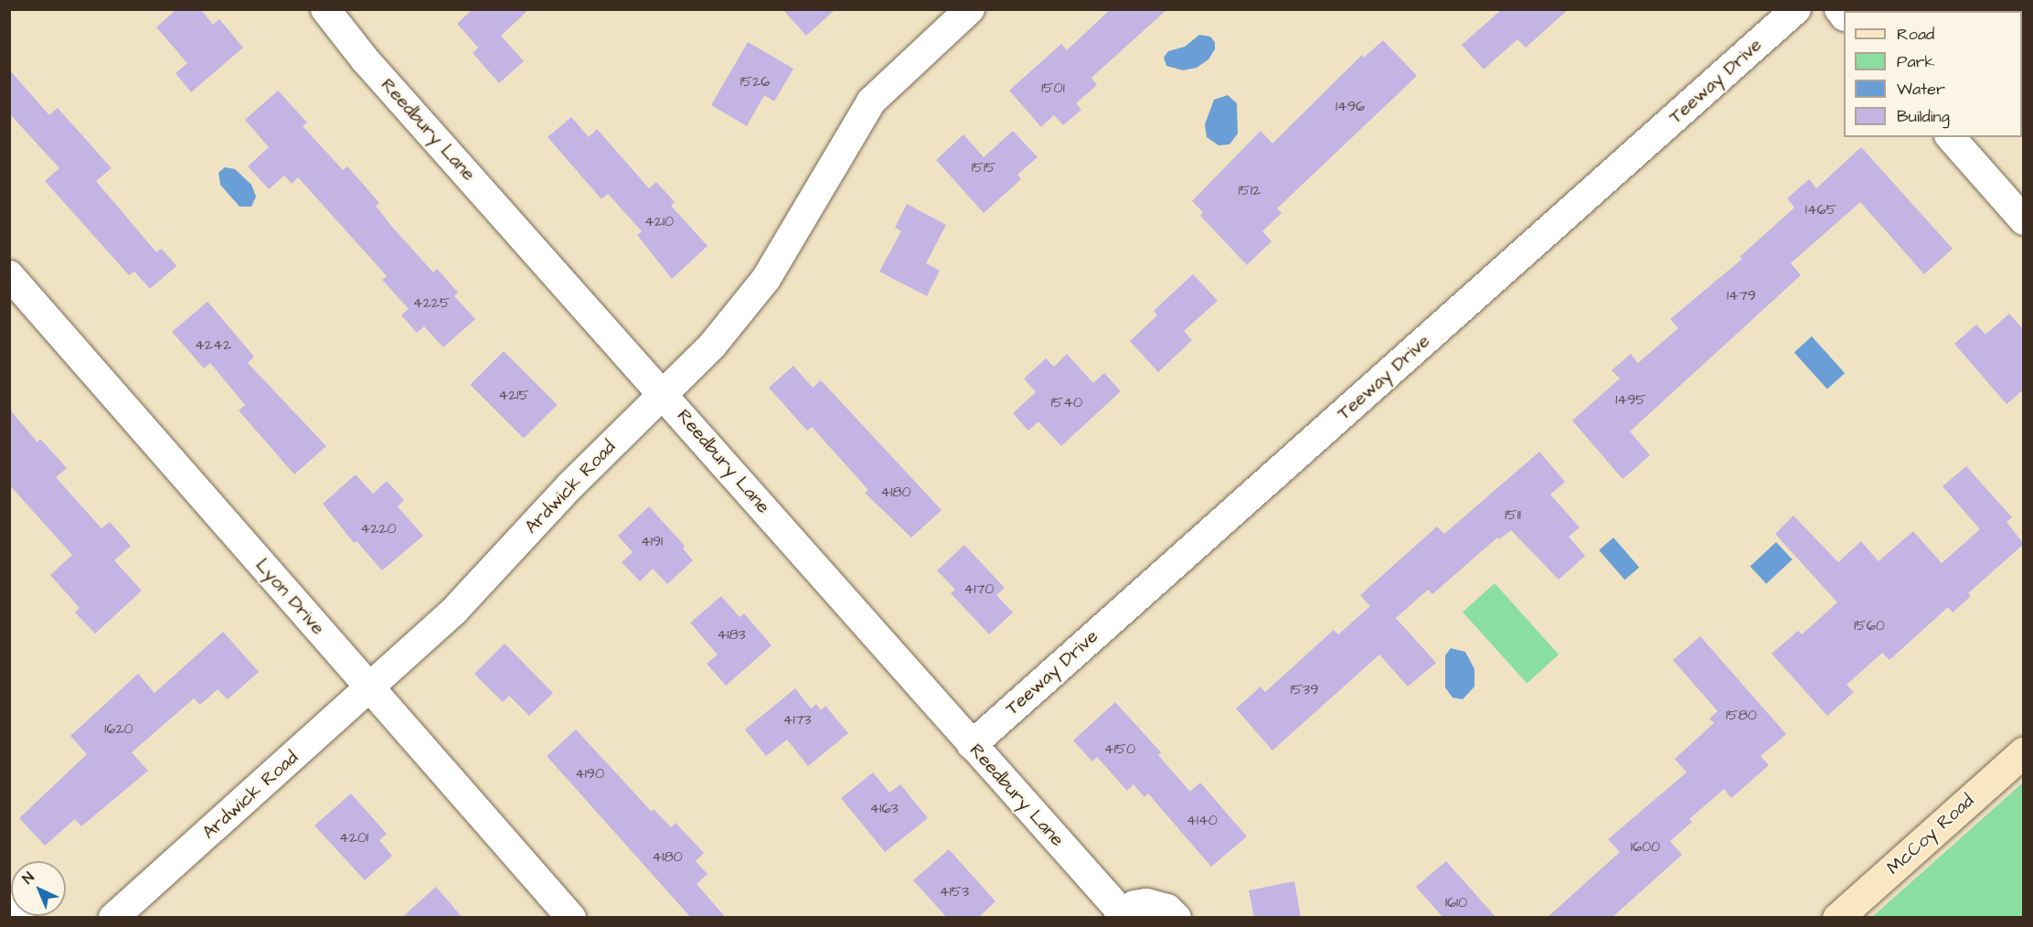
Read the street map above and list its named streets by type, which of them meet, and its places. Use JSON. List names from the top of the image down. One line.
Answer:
{"streets":{"main road":["McCoy Road"],"street":["Teeway Drive","Reedbury Lane","Ardwick Road","Lyon Drive"]},"crossings":[["Teeway Drive","Reedbury Lane"],["Reedbury Lane","Ardwick Road"],["Ardwick Road","Lyon Drive"]],"house_numbers":["1526","1501","1496","1515","1512","1465","4210","1479","4225","4242","4215","1495","1540","4180","1511","4220","4191","4170","1560","4183","1539","1580","4173","1620","4150","4190","4163","4140","4201","1600","4180","4153","1610"],"legend":["Road","Park","Water","Building"],"north":"top left"}
